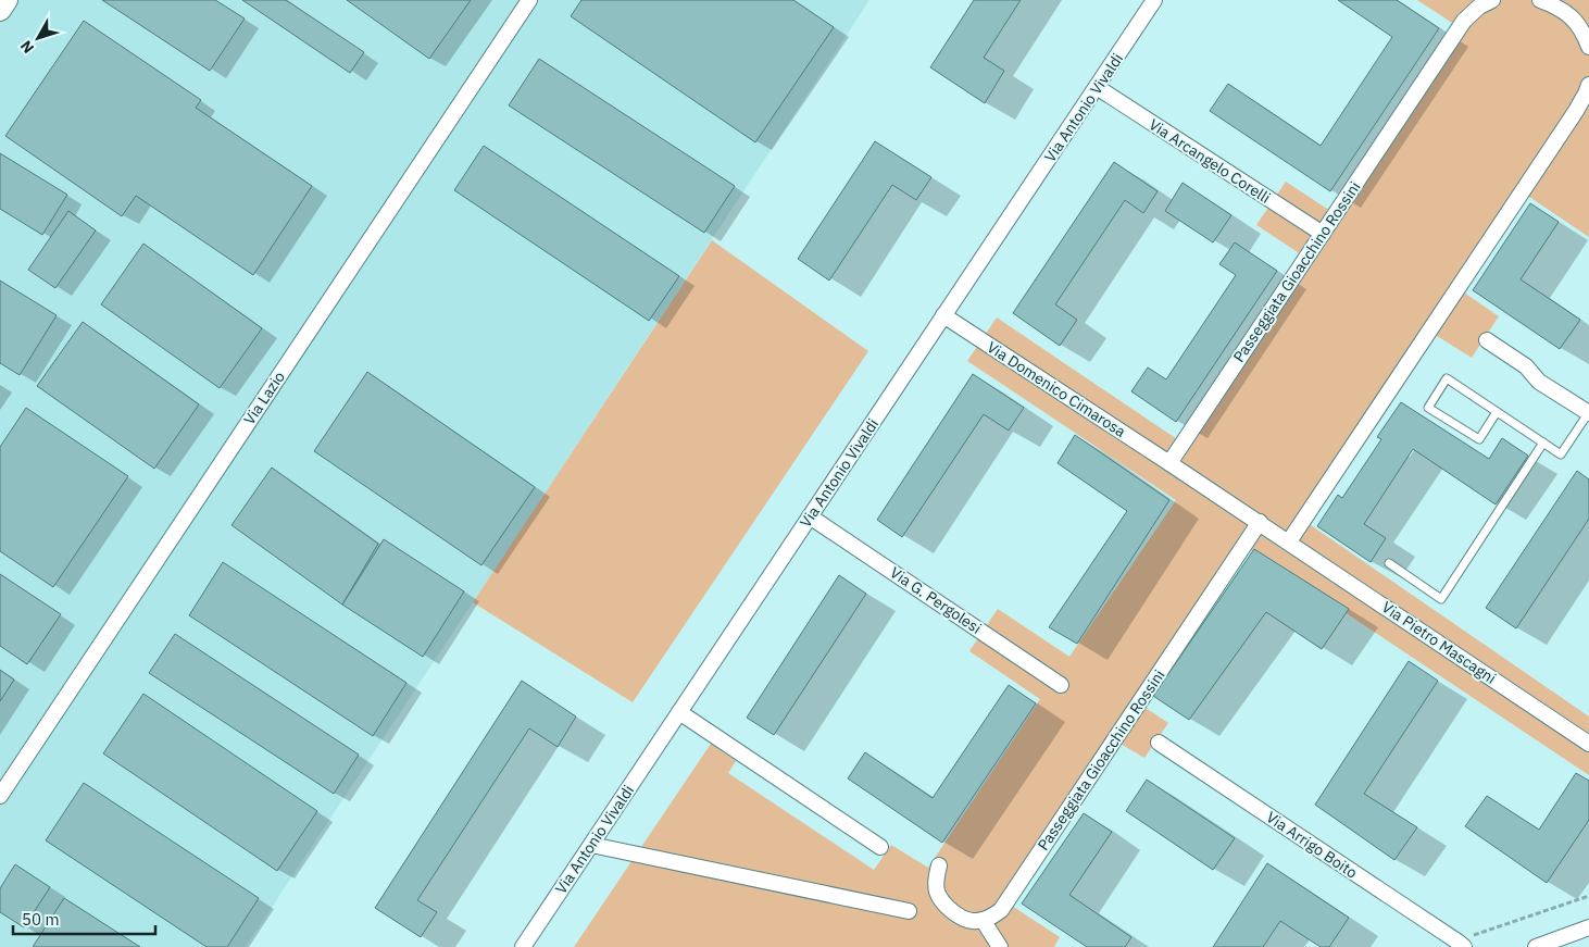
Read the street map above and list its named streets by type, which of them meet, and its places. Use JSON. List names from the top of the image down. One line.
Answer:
{"streets":{"street":["Via Antonio Vivaldi","Via Arcangelo Corelli","Passeggiata Gioacchino Rossini","Via Domenico Cimarosa","Via Lazio","Via G. Pergolesi","Via Pietro Mascagni","Via Arrigo Boito"]},"crossings":[["Via Antonio Vivaldi","Via Arcangelo Corelli"],["Via Antonio Vivaldi","Via Domenico Cimarosa"],["Via Antonio Vivaldi","Via G. Pergolesi"],["Via Arcangelo Corelli","Passeggiata Gioacchino Rossini"],["Passeggiata Gioacchino Rossini","Via Domenico Cimarosa"]],"scale_bar":"50 m","north":"bottom left"}
